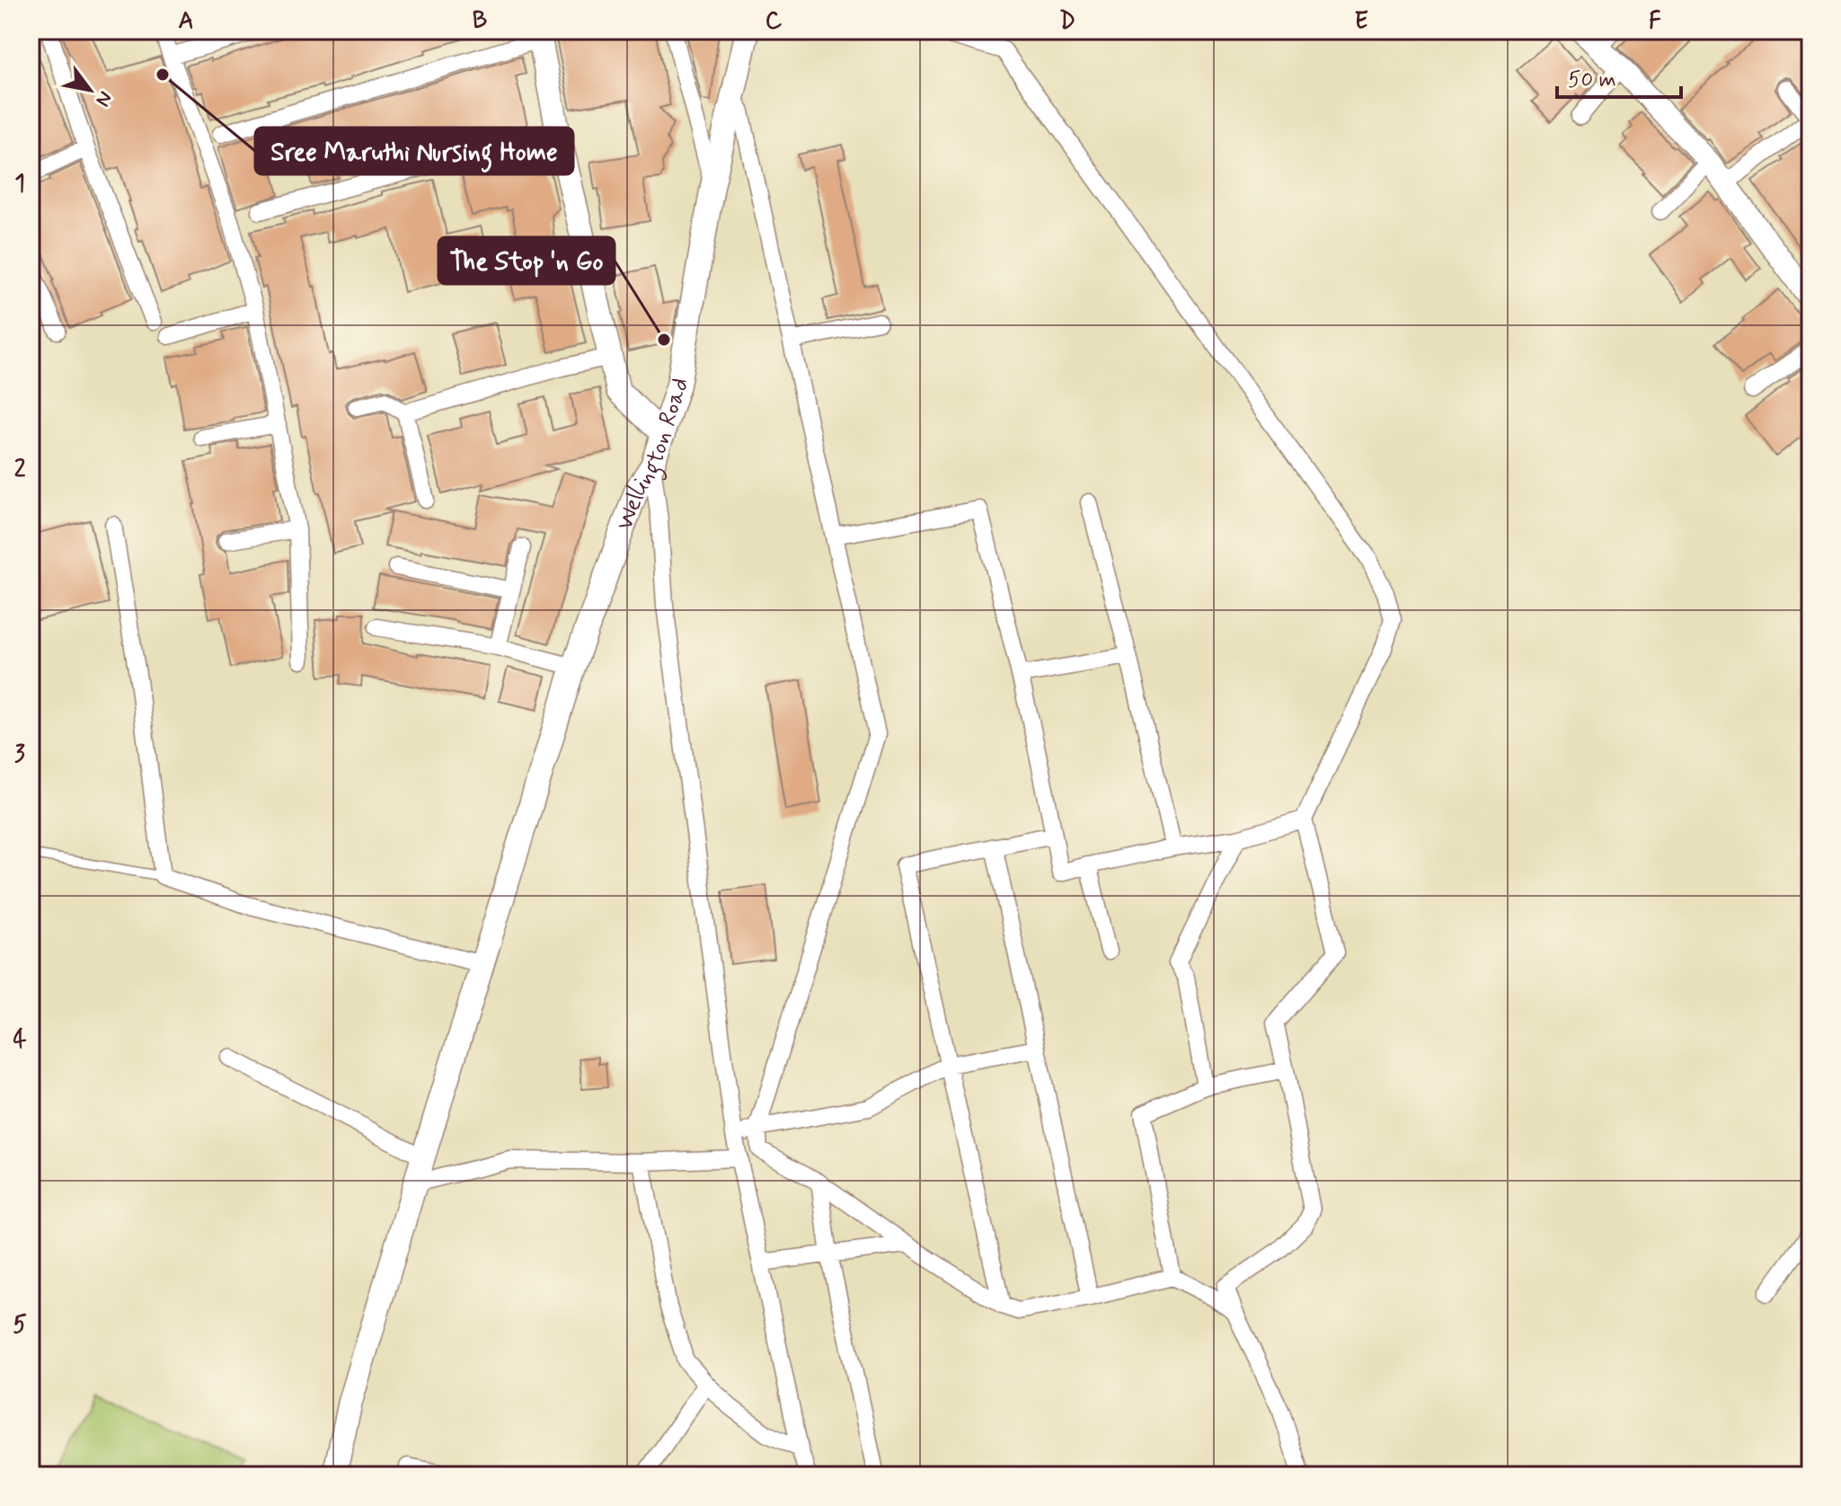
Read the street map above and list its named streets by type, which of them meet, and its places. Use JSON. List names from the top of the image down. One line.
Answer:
{"streets":{"main road":["Wellington Road"]},"places":["Sree Maruthi Nursing Home","The Stop 'n Go"],"scale_bar":"50 m","north":"bottom right","grid":{"columns":["A","B","C","D","E","F"],"rows":["1","2","3","4","5"]}}
